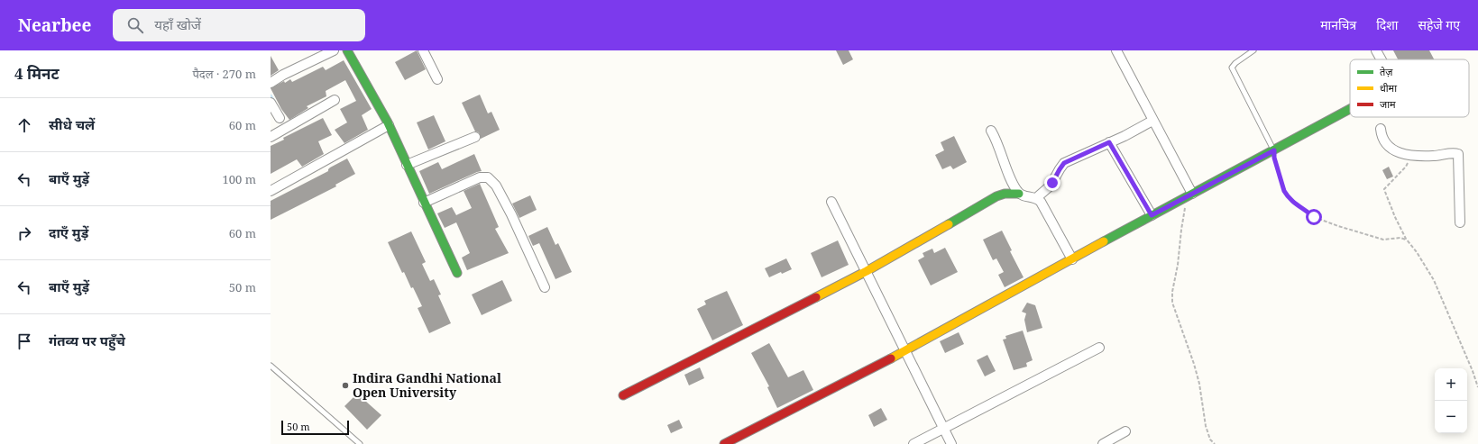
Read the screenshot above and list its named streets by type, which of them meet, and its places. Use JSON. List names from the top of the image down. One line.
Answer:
{"places":["Indira Gandhi National Open University"],"legend":["तेज़","धीमा","जाम"],"scale_bar":"50 m","page":{"header":"Nearbee","search":"यहाँ खोजें","nav":["मानचित्र","दिशा","सहेजे गए"],"heading":["4 मिनट","पैदल · 270 m"],"list":[["सीधे चलें","60 m"],["बाएँ मुड़ें","100 m"],["दाएँ मुड़ें","60 m"],["बाएँ मुड़ें","50 m"],"गंतव्य पर पहुँचे"],"map_buttons":["+","−"],"scale":"50 m"}}
